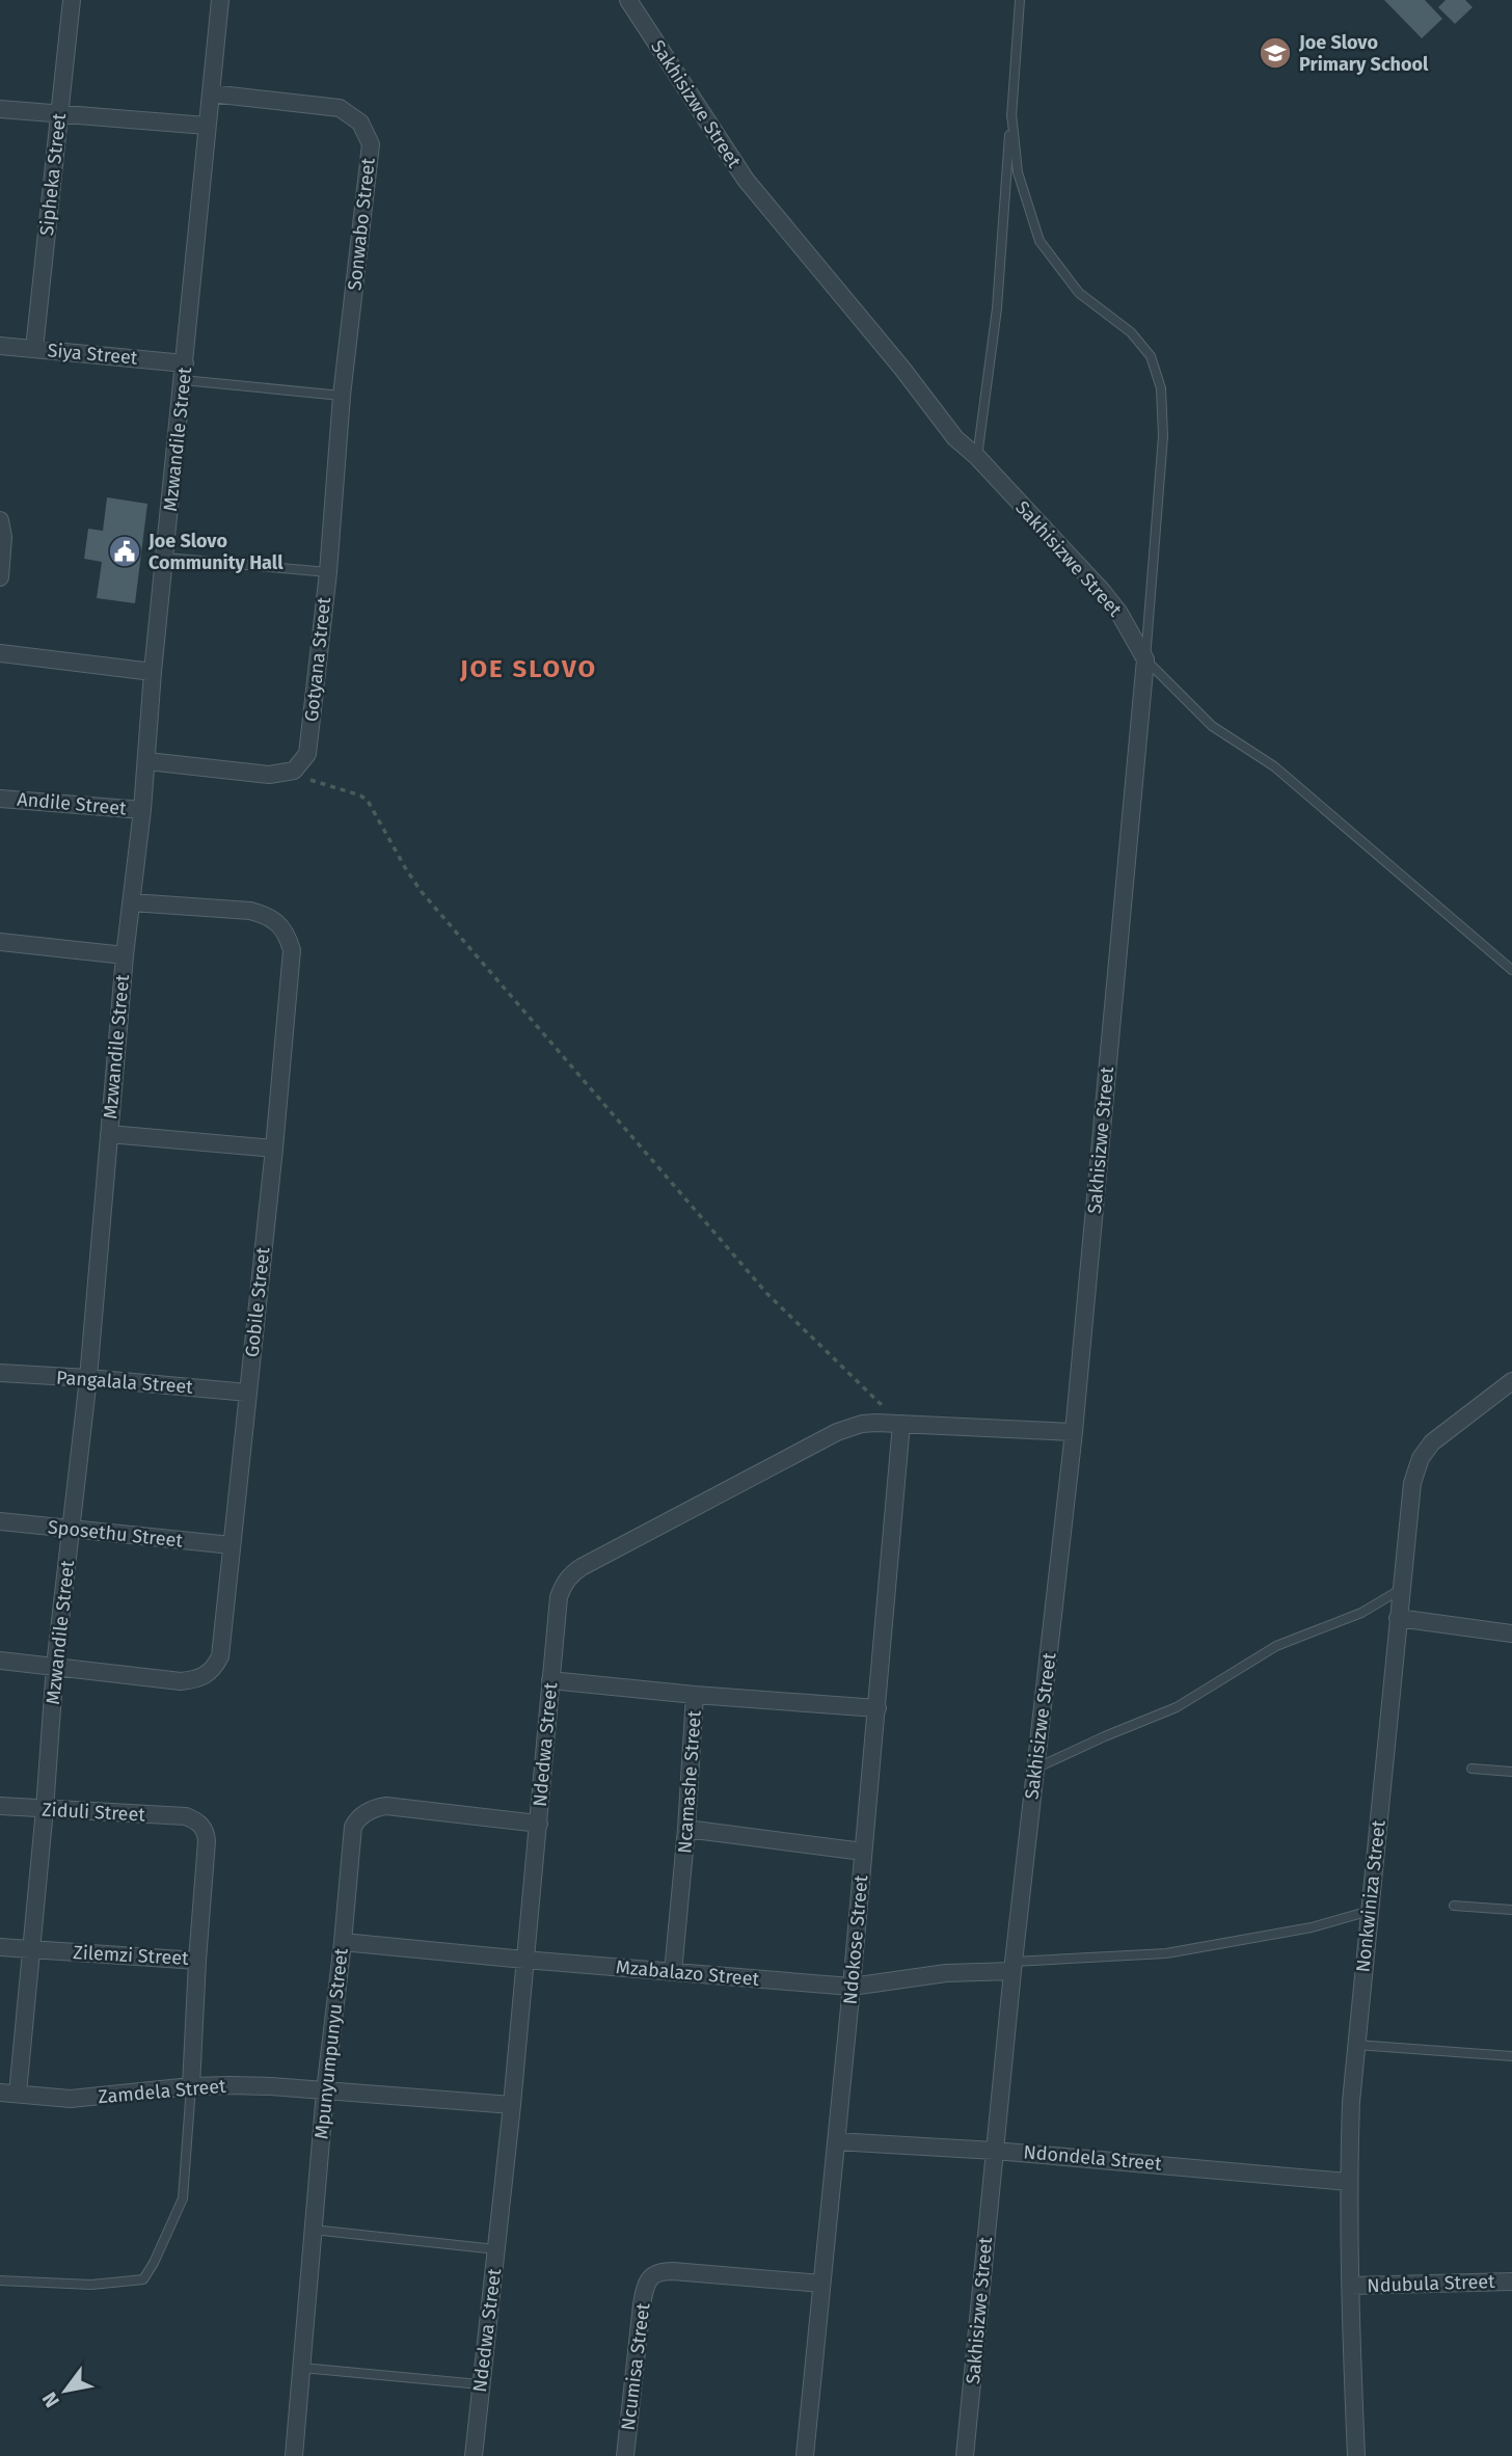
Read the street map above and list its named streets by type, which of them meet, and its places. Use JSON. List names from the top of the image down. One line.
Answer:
{"streets":{"street":["Sakhisizwe Street","Sipheka Street","Sonwabo Street","Siya Street","Mzwandile Street","Gotyana Street","Andile Street","Gobile Street","Pangalala Street","Sposethu Street","Ndedwa Street","Ncamashe Street","Ziduli Street","Nonkwiniza Street","Ndokose Street","Zilemzi Street","Mzabalazo Street","Mpunyumpunyu Street","Zamdela Street","Ndondela Street","Ndubula Street","Ncumisa Street"]},"crossings":[["Sakhisizwe Street","Ndedwa Street"],["Sakhisizwe Street","Mzabalazo Street"],["Sakhisizwe Street","Ndondela Street"],["Sipheka Street","Siya Street"],["Sonwabo Street","Mzwandile Street"],["Sonwabo Street","Gotyana Street"],["Siya Street","Mzwandile Street"],["Mzwandile Street","Andile Street"],["Mzwandile Street","Gobile Street"],["Mzwandile Street","Pangalala Street"],["Mzwandile Street","Sposethu Street"],["Mzwandile Street","Ziduli Street"],["Mzwandile Street","Zilemzi Street"],["Mzwandile Street","Zamdela Street"],["Gobile Street","Pangalala Street"],["Gobile Street","Sposethu Street"],["Ndedwa Street","Ncamashe Street"],["Ndedwa Street","Ndokose Street"],["Ndedwa Street","Mzabalazo Street"],["Ndedwa Street","Mpunyumpunyu Street"],["Ndedwa Street","Zamdela Street"],["Ncamashe Street","Mzabalazo Street"],["Ziduli Street","Zilemzi Street"],["Nonkwiniza Street","Ndondela Street"],["Nonkwiniza Street","Ndubula Street"],["Ndokose Street","Mzabalazo Street"],["Ndokose Street","Ndondela Street"],["Ndokose Street","Ncumisa Street"],["Mzabalazo Street","Mpunyumpunyu Street"],["Mpunyumpunyu Street","Zamdela Street"]],"districts":["JOE SLOVO"],"places":{"school or university":["Joe Slovo Primary School"],"public building":["Joe Slovo Community Hall"]},"north":"bottom left"}
